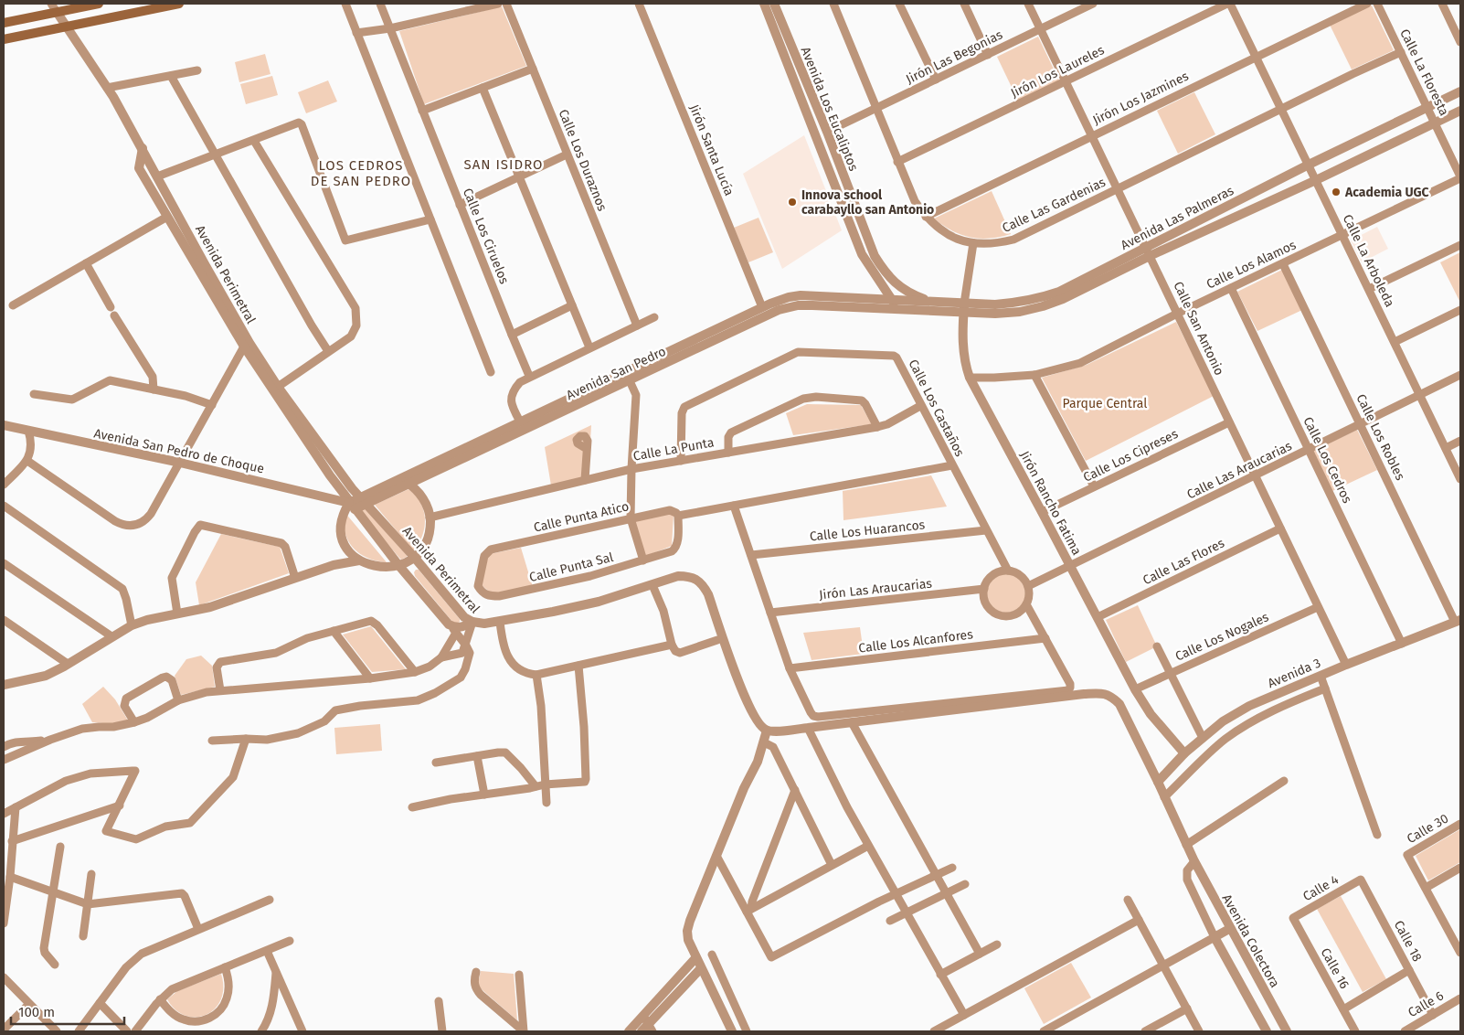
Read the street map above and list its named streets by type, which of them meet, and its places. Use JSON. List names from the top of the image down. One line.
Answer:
{"streets":{"street":["Jirón Las Begonias","Jirón Los Laureles","Calle La Floresta","Jirón Los Jazmines","Avenida Los Eucaliptos","Jirón Santa Lucía","Calle Los Duraznos","Calle Las Gardenias","Avenida Las Palmeras","Calle Los Ciruelos","Calle La Arboleda","Calle Los Alamos","Avenida Perimetral","Calle San Antonio","Avenida San Pedro","Calle Los Castaños","Calle Los Robles","Calle La Punta","Avenida San Pedro de Choque","Calle Los Cipreses","Calle Los Cedros","Calle Las Araucarias","Jirón Rancho Fatima","Calle Punta Atico","Calle Los Huarancos","Calle Las Flores","Calle Punta Sal","Jirón Las Araucarias","Calle Los Nogales","Calle Los Alcanfores","Avenida 3","Calle 30","Calle 4","Avenida Colectora","Calle 18","Calle 16","Calle 6"]},"crossings":[["Jirón Las Begonias","Avenida Los Eucaliptos"],["Jirón Las Begonias","Calle Las Gardenias"],["Jirón Las Begonias","Calle San Antonio"],["Jirón Los Laureles","Calle Las Gardenias"],["Jirón Los Laureles","Calle La Arboleda"],["Jirón Los Laureles","Calle San Antonio"],["Calle La Floresta","Calle Las Gardenias"],["Calle La Floresta","Avenida Las Palmeras"],["Calle La Floresta","Calle Los Alamos"],["Jirón Los Jazmines","Calle Las Gardenias"],["Jirón Los Jazmines","Calle La Arboleda"],["Jirón Los Jazmines","Calle San Antonio"],["Avenida Los Eucaliptos","Avenida Las Palmeras"],["Avenida Los Eucaliptos","Avenida San Pedro"],["Jirón Santa Lucía","Avenida San Pedro"],["Calle Las Gardenias","Calle La Arboleda"],["Calle Las Gardenias","Calle San Antonio"],["Calle Las Gardenias","Jirón Rancho Fatima"],["Avenida Las Palmeras","Calle La Arboleda"],["Avenida Las Palmeras","Calle San Antonio"],["Avenida Las Palmeras","Avenida San Pedro"],["Avenida Las Palmeras","Jirón Rancho Fatima"],["Calle La Arboleda","Calle Los Alamos"],["Calle La Arboleda","Calle Las Araucarias"],["Calle Los Alamos","Calle San Antonio"],["Calle Los Alamos","Calle Los Robles"],["Calle Los Alamos","Calle Los Cedros"],["Calle Los Alamos","Jirón Rancho Fatima"],["Avenida Perimetral","Avenida San Pedro"],["Avenida Perimetral","Avenida San Pedro de Choque"],["Calle San Antonio","Calle Los Cipreses"],["Calle San Antonio","Calle Las Araucarias"],["Calle San Antonio","Calle Las Flores"],["Calle San Antonio","Calle Los Nogales"],["Calle San Antonio","Avenida 3"],["Avenida San Pedro","Avenida San Pedro de Choque"],["Calle Los Castaños","Calle La Punta"],["Calle Los Castaños","Calle Las Araucarias"],["Calle Los Castaños","Calle Punta Atico"],["Calle Los Castaños","Calle Los Huarancos"],["Calle Los Castaños","Jirón Las Araucarias"],["Calle Los Robles","Calle Las Araucarias"],["Calle Los Robles","Avenida 3"],["Calle Los Cipreses","Jirón Rancho Fatima"],["Calle Los Cedros","Calle Las Araucarias"],["Calle Los Cedros","Avenida 3"],["Calle Las Araucarias","Jirón Rancho Fatima"],["Calle Las Araucarias","Jirón Las Araucarias"],["Jirón Rancho Fatima","Calle Las Flores"],["Jirón Rancho Fatima","Calle Los Nogales"],["Jirón Rancho Fatima","Avenida 3"],["Calle Punta Atico","Calle Punta Sal"],["Avenida 3","Avenida Colectora"],["Calle 4","Calle 18"],["Calle 4","Calle 16"],["Calle 18","Calle 6"]],"districts":["SAN ISIDRO","LOS CEDROS DE SAN PEDRO"],"parks":["Parque Central"],"places":["Academia UGC","Innova school carabayllo san Antonio"],"scale_bar":"100 m"}
